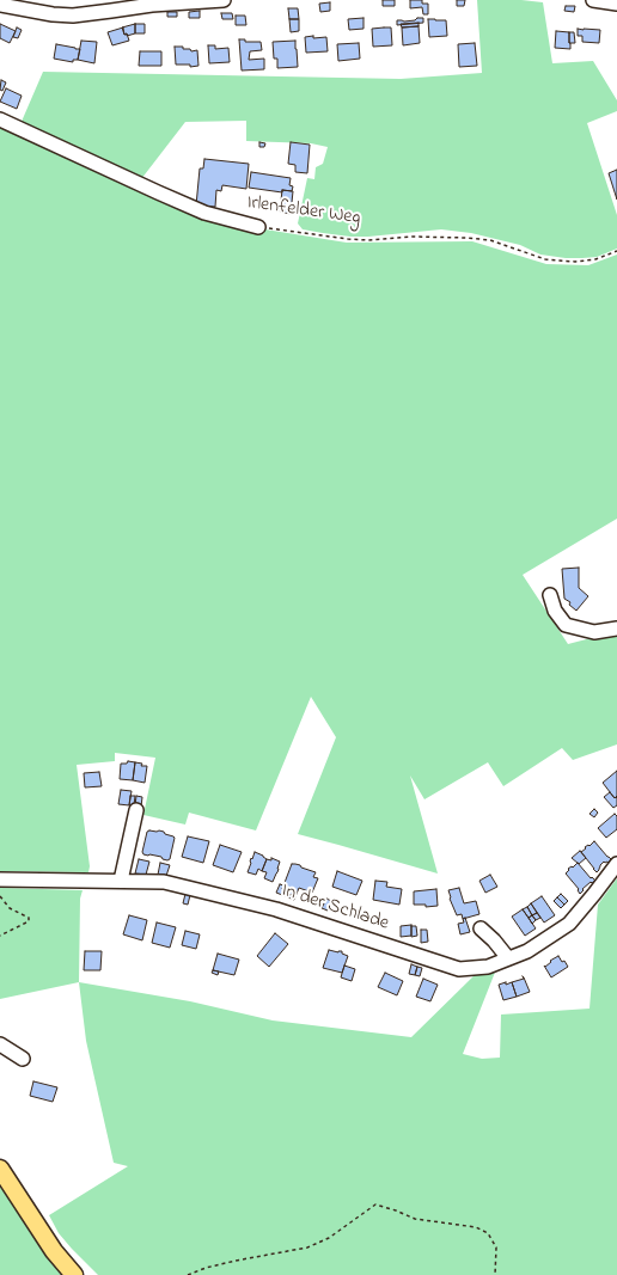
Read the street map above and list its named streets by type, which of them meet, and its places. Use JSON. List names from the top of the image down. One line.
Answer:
{"streets":{"street":["Irlenfelder Weg","In der Schlade"]}}
